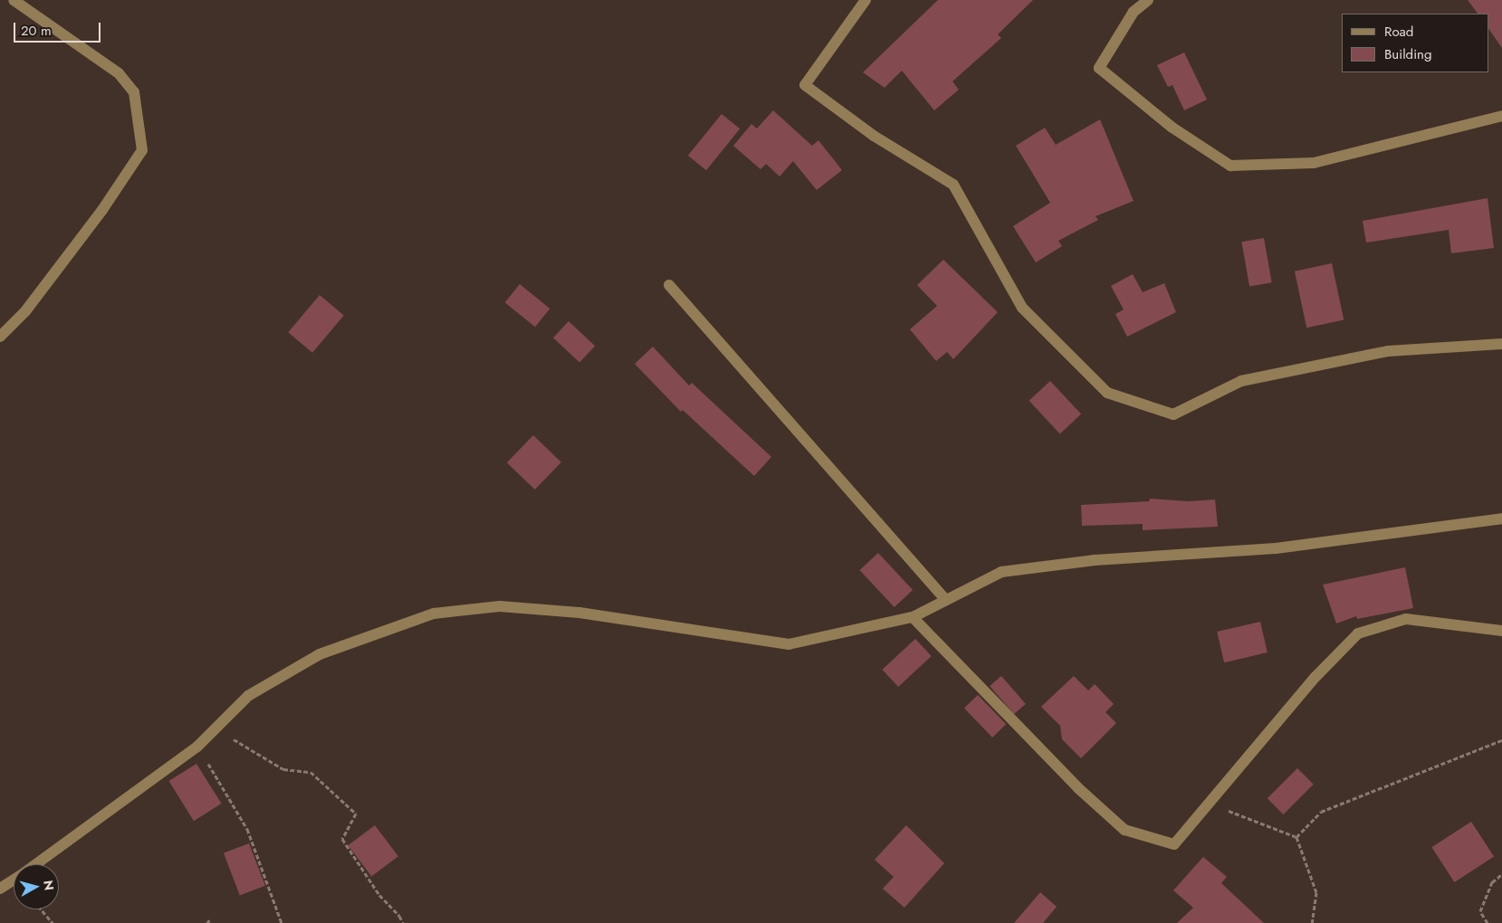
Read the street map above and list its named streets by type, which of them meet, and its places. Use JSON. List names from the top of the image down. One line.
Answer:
{"legend":["Road","Building"],"scale_bar":"20 m","north":"right"}
